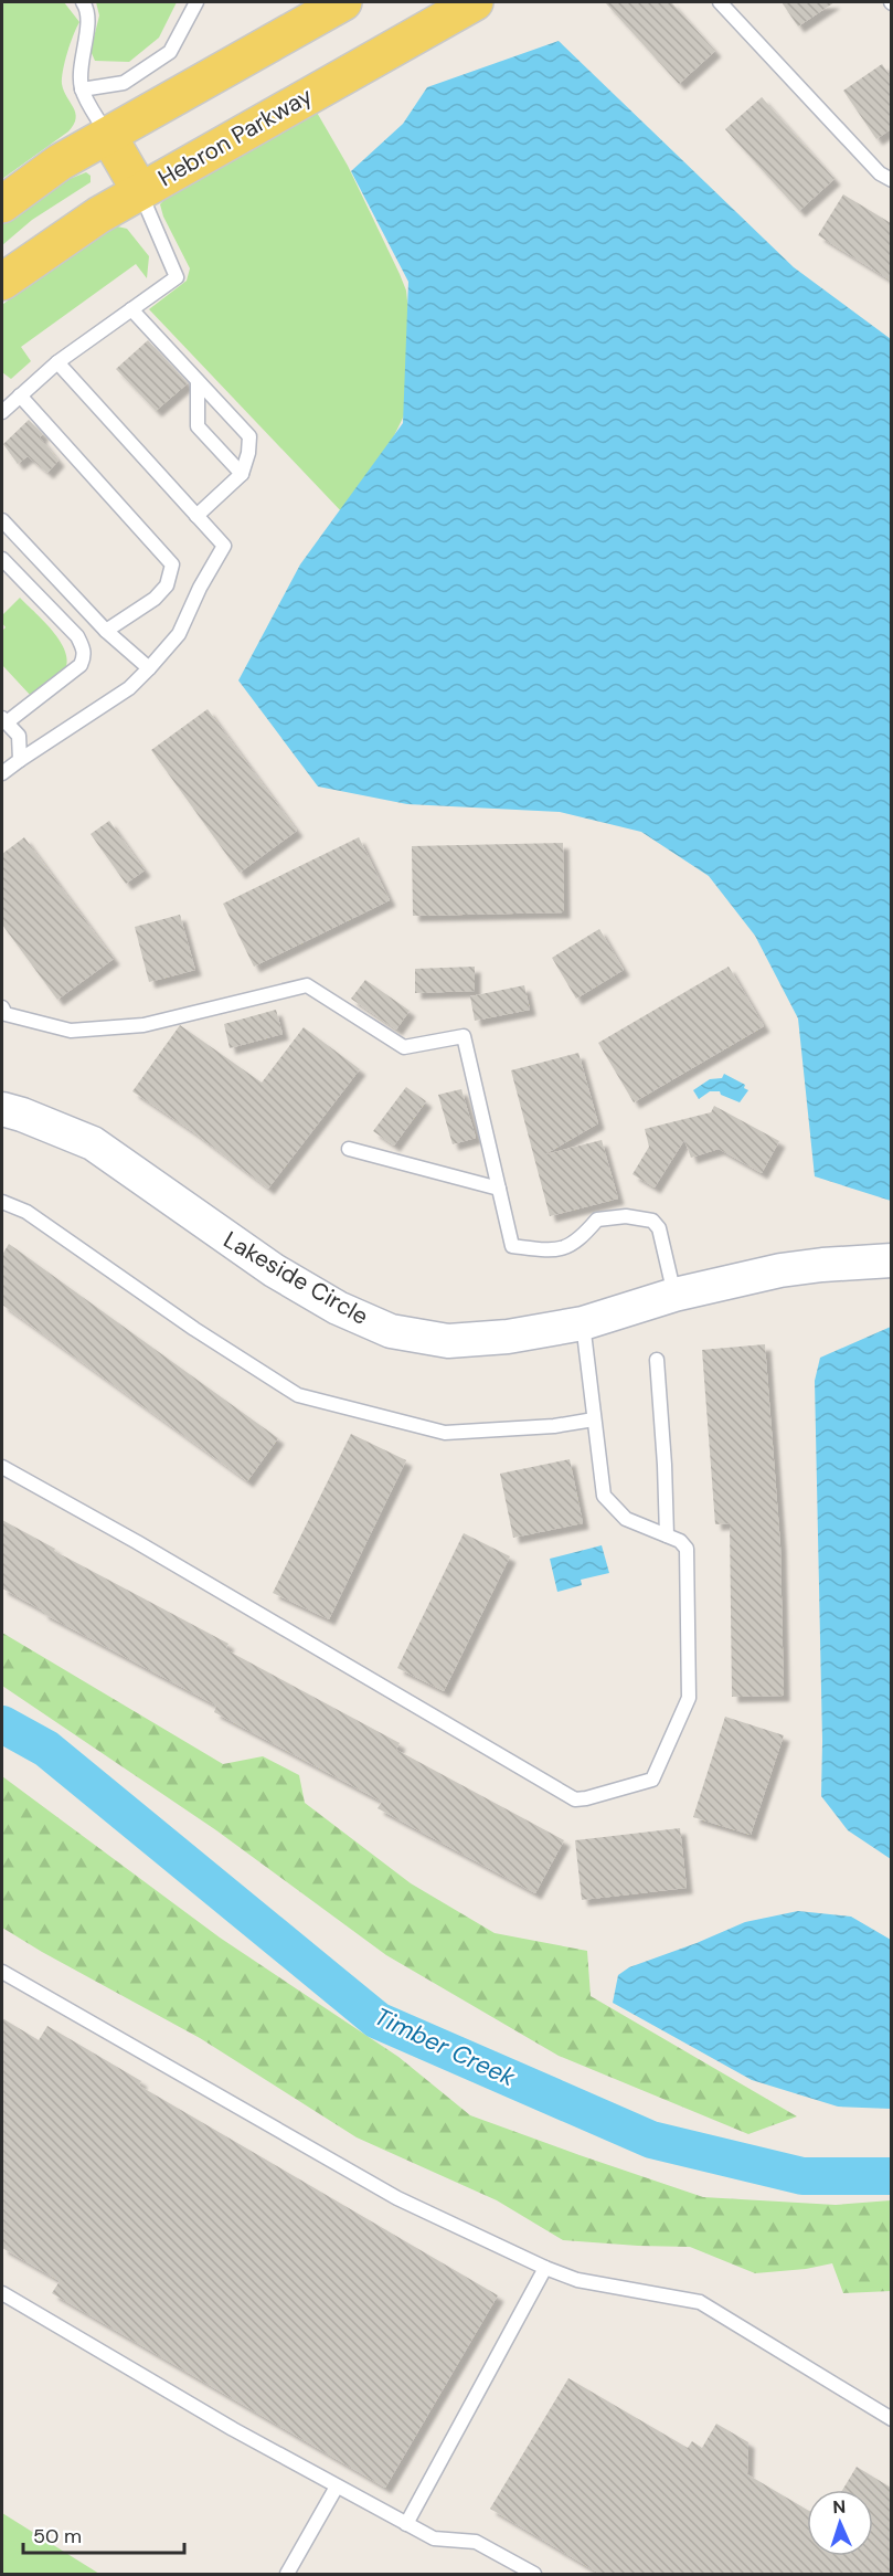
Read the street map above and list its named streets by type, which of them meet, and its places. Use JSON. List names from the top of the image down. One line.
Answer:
{"streets":{"main road":["Hebron Parkway"],"street":["Lakeside Circle"]},"water":["Timber Creek"],"scale_bar":"50 m","north":"top"}
